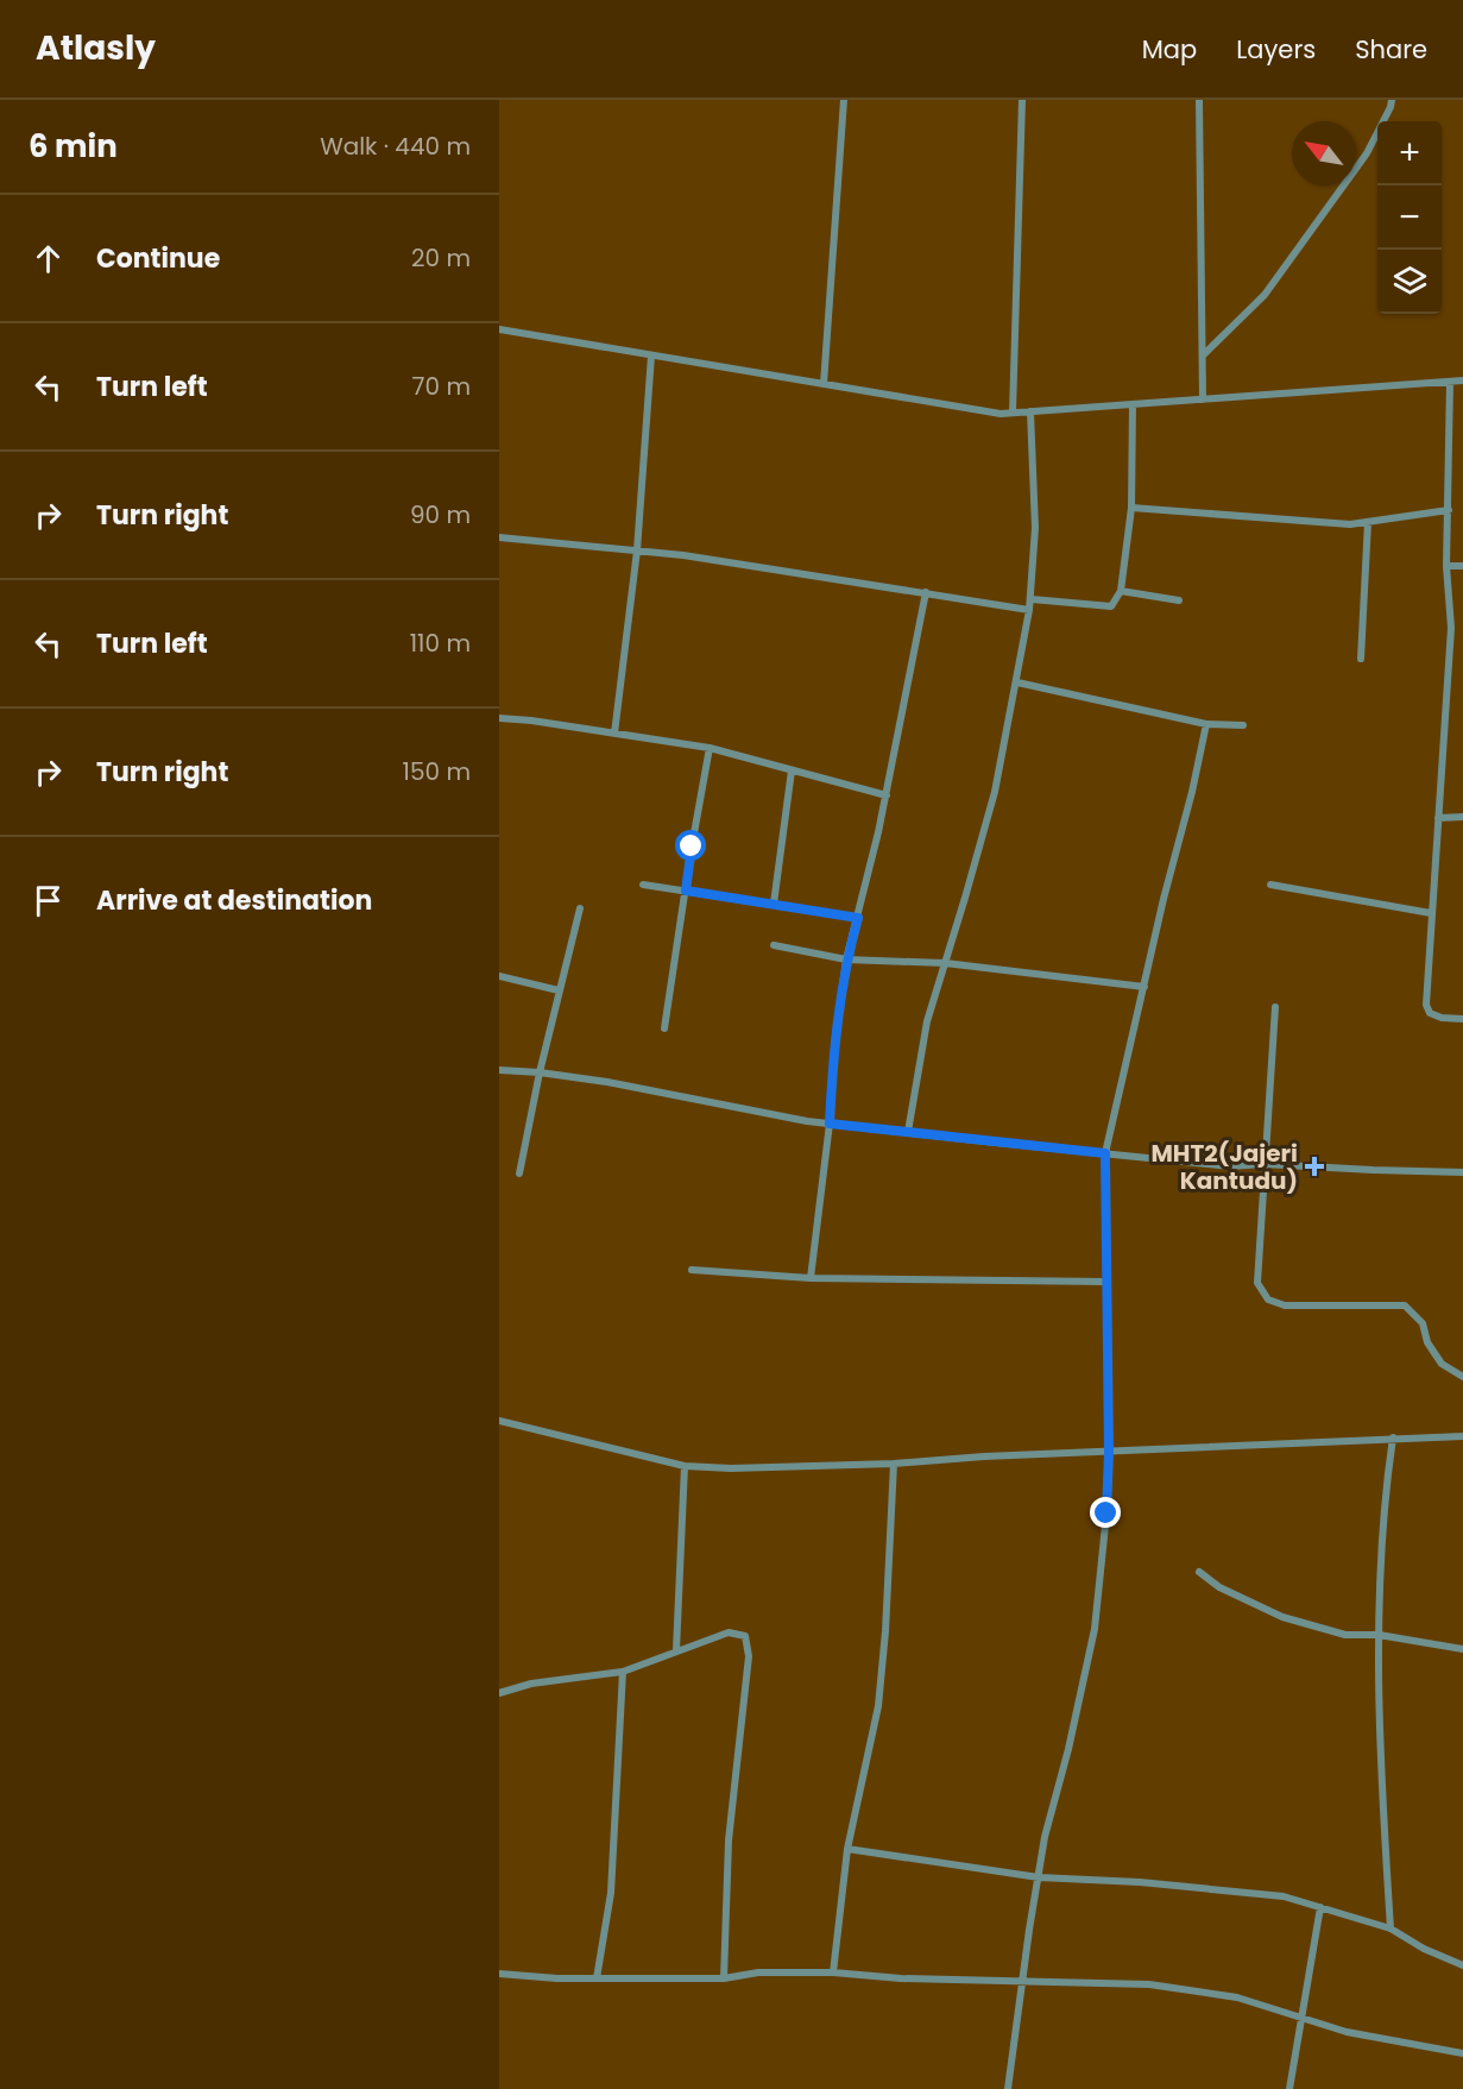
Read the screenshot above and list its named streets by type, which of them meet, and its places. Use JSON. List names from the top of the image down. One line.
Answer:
{"places":{"health":["MHT2(Jajeri Kantudu)"]},"north":"top left","page":{"header":"Atlasly","nav":["Map","Layers","Share"],"heading":["6 min","Walk · 440 m"],"map_buttons":["+","−"],"list":[["Continue","20 m"],["Turn left","70 m"],["Turn right","90 m"],["Turn left","110 m"],["Turn right","150 m"],"Arrive at destination"]}}
